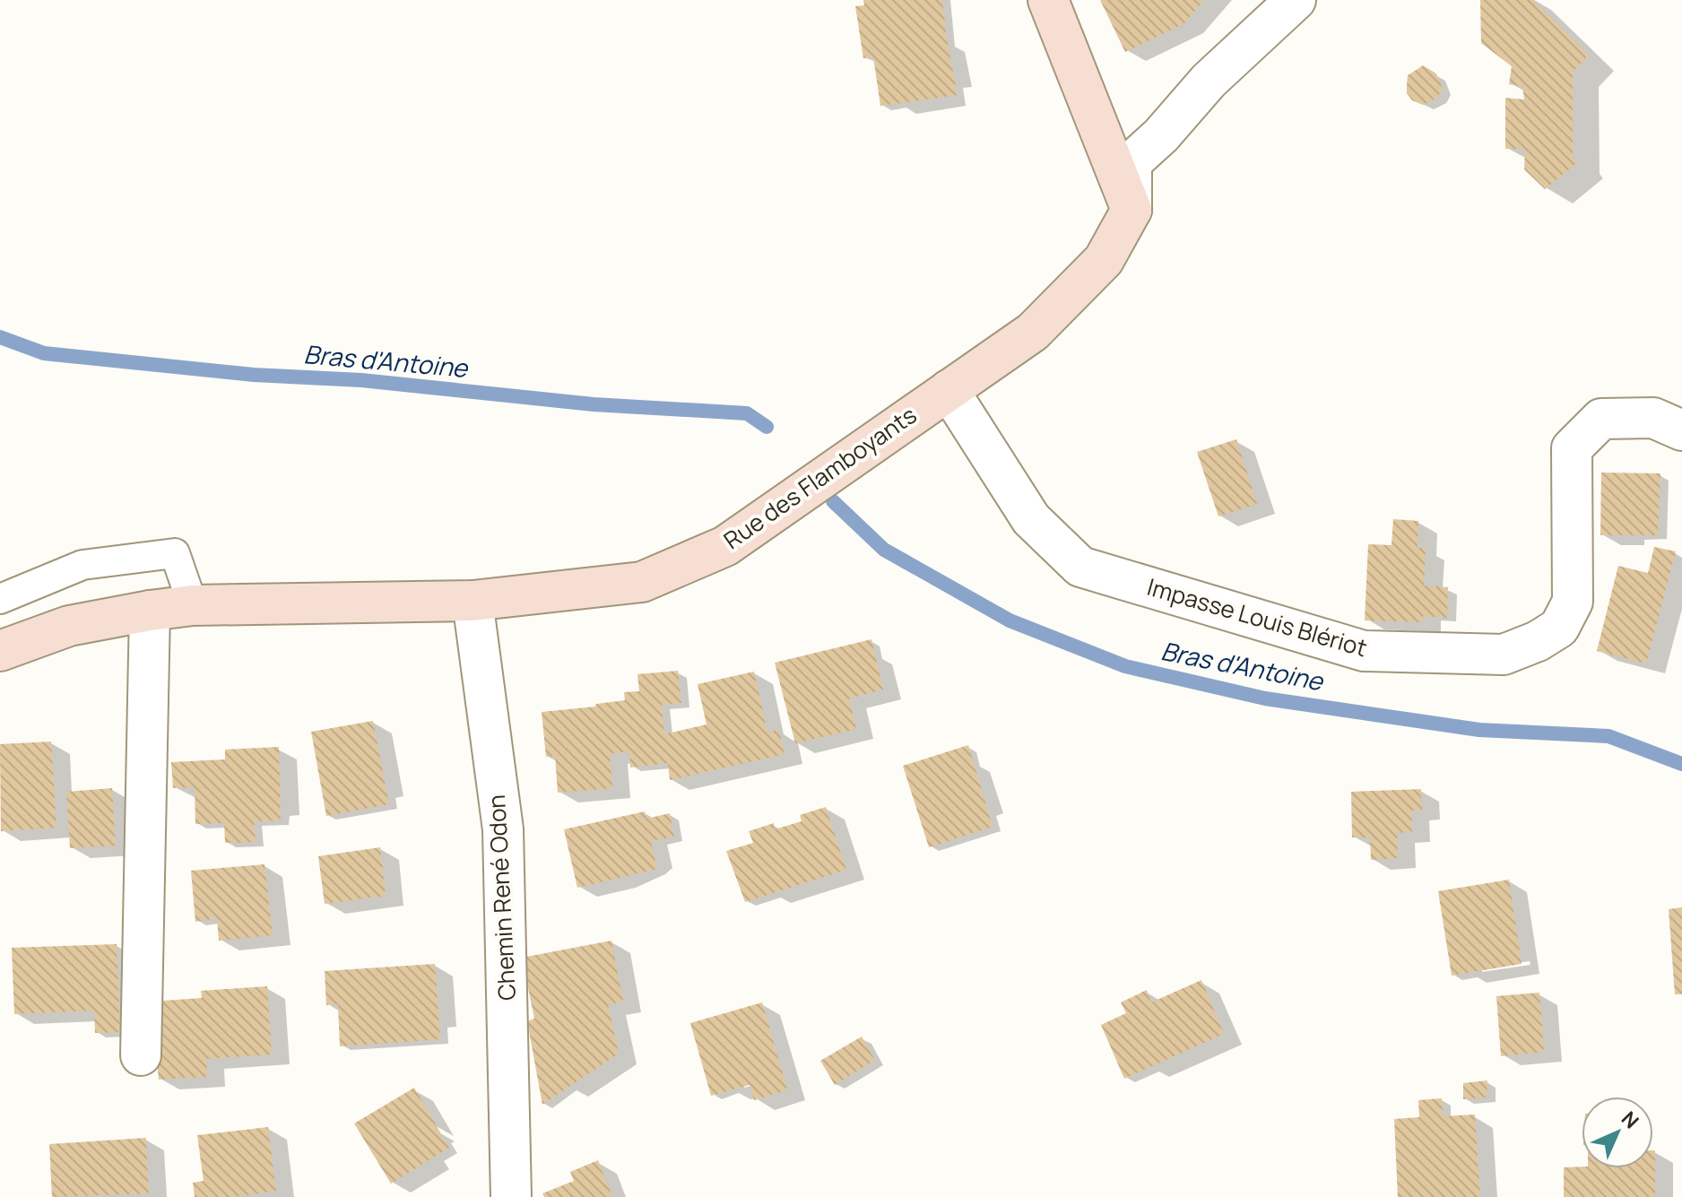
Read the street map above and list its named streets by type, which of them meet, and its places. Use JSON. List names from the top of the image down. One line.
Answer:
{"streets":{"main road":["Rue des Flamboyants"],"street":["Impasse Louis Blériot","Chemin René Odon"]},"crossings":[["Rue des Flamboyants","Impasse Louis Blériot"],["Rue des Flamboyants","Chemin René Odon"]],"water":["Bras d'Antoine"],"north":"top right"}
